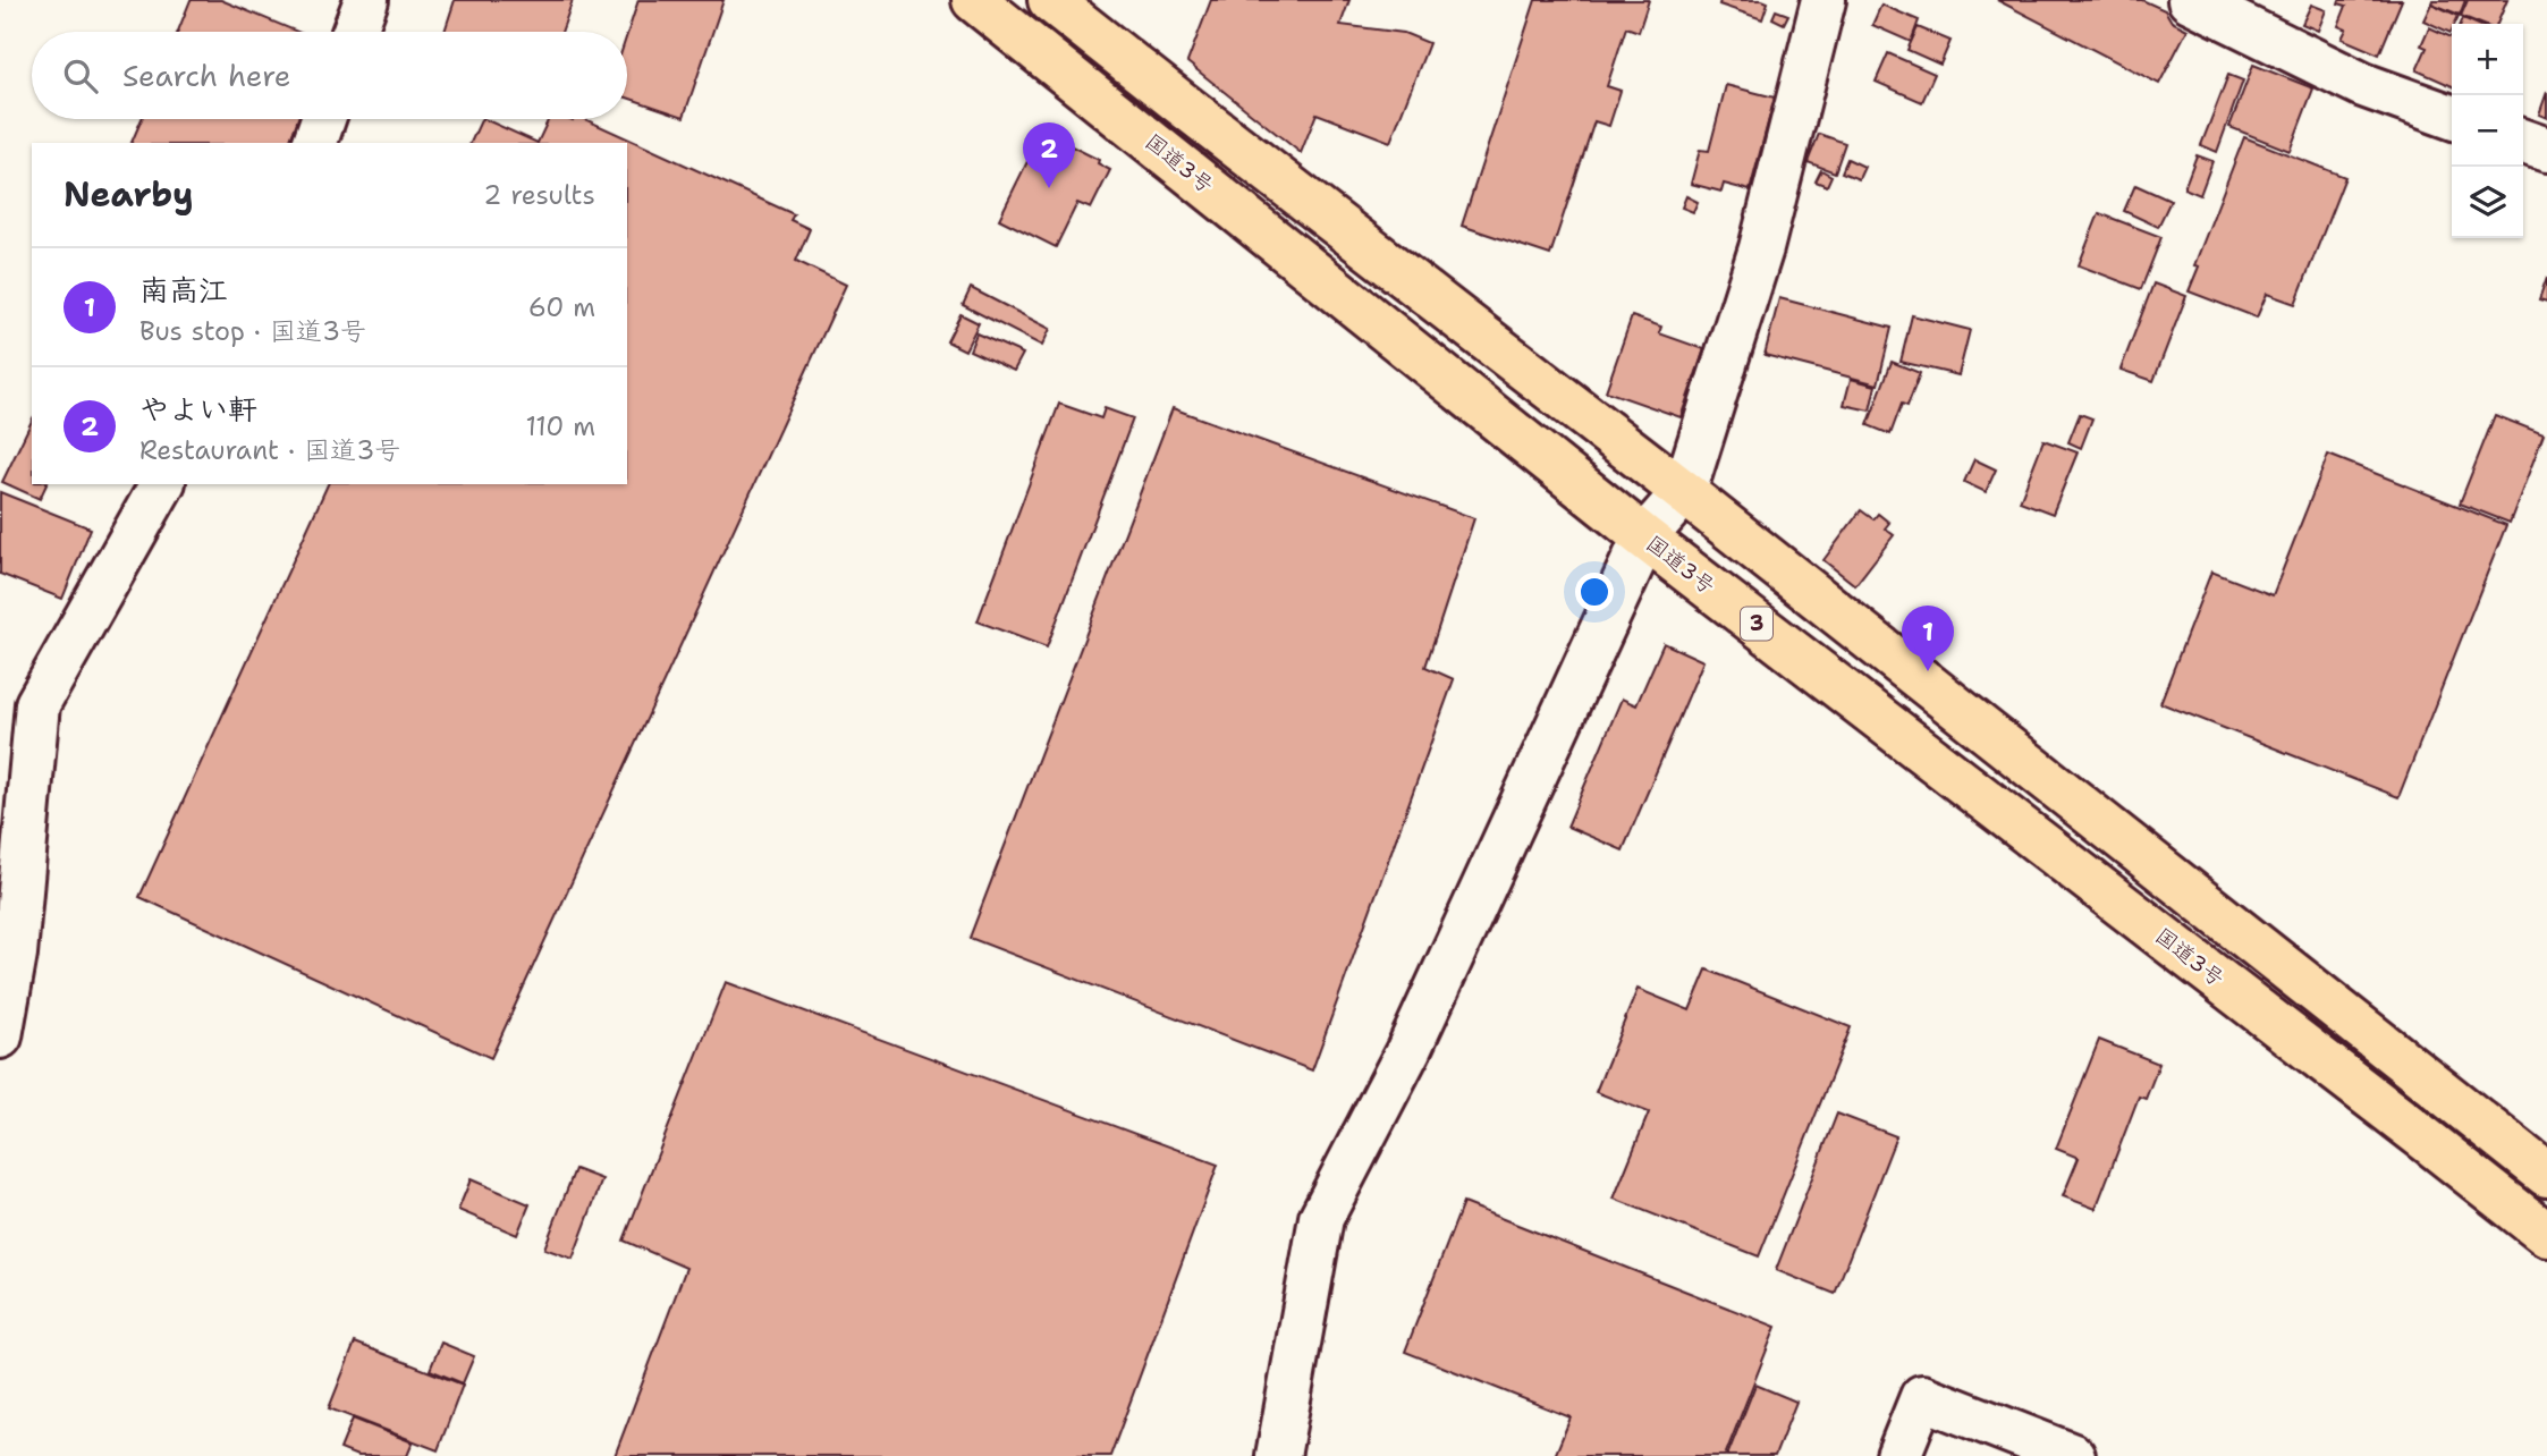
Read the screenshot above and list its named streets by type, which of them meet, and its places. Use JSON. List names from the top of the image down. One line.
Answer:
{"streets":{"highway":["国道3号","3"]},"page":{"map_buttons":["+","−"],"search":"Search here","pins":["2","1"],"heading":["Nearby","2 results"],"list":[{"mark":"1","name":"南高江","note":"Bus stop · 国道3号","value":"60 m"},{"mark":"2","name":"やよい軒","note":"Restaurant · 国道3号","value":"110 m"}]}}
